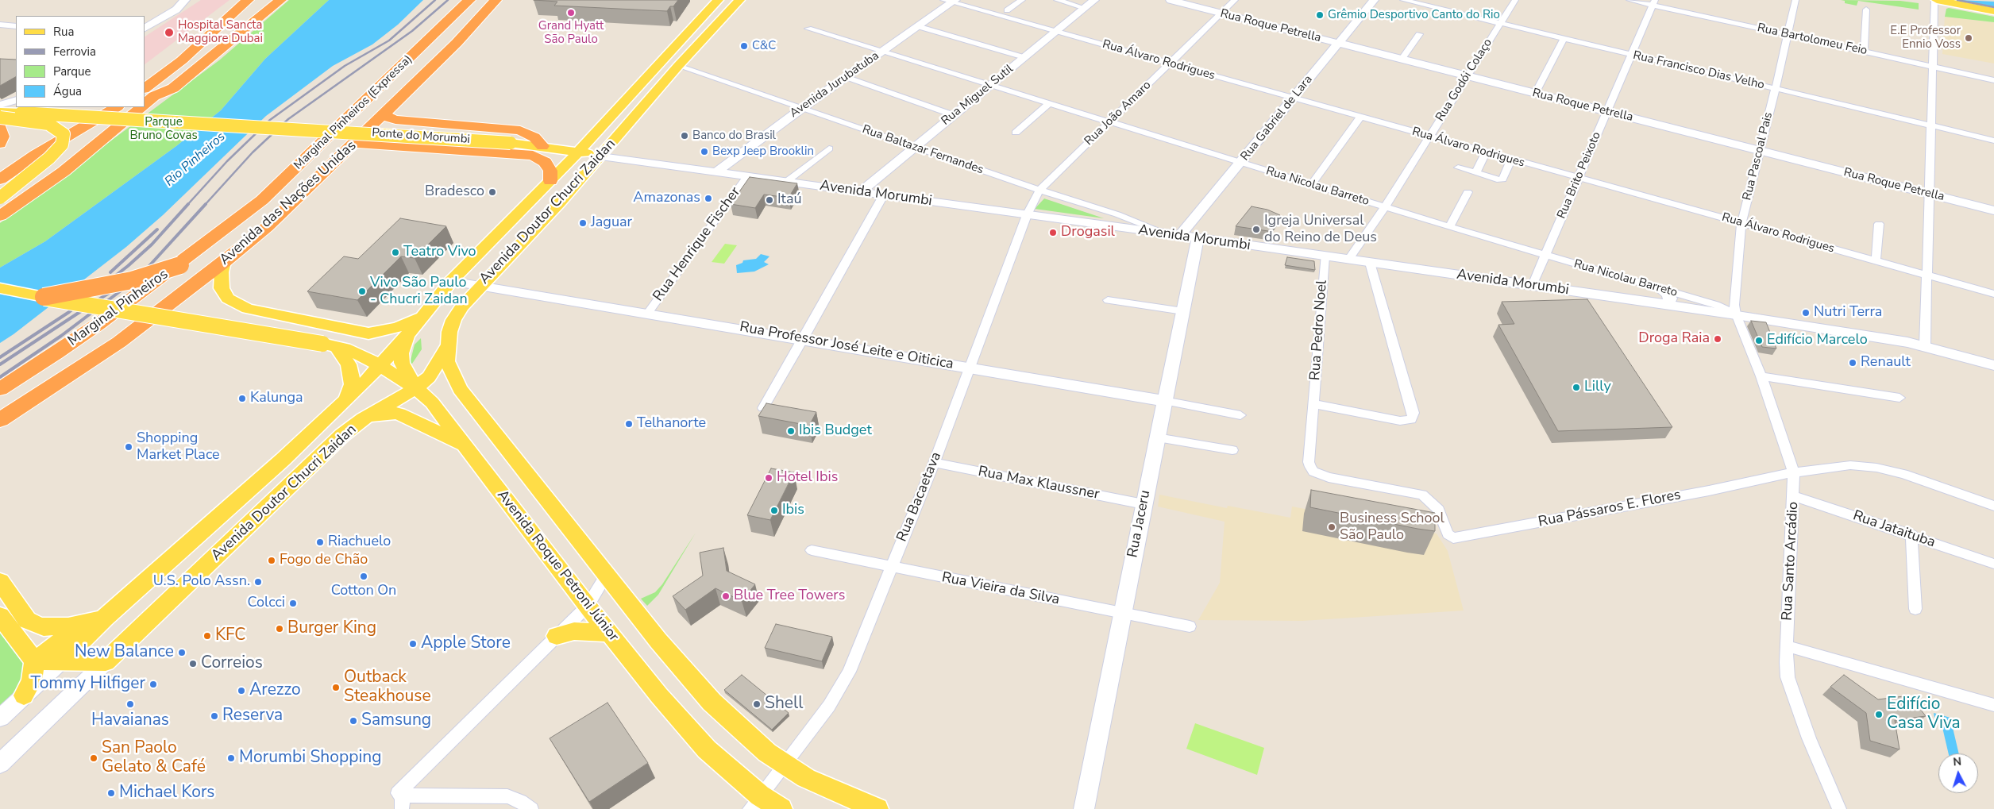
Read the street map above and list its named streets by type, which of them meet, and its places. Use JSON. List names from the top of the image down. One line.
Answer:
{"streets":{"highway":["Marginal Pinheiros (Expressa)","Avenida das Nações Unidas","Marginal Pinheiros"],"main road":["Ponte do Morumbi","Avenida Morumbi","Avenida Doutor Chucri Zaidan","Avenida Roque Petroni Júnior"],"street":["Rua Roque Petrella","Rua Bartolomeu Feio","Rua Álvaro Rodrigues","Rua Francisco Dias Velho","Rua Godói Colaço","Avenida Jurubatuba","Rua Miguel Sutil","Rua João Amaro","Rua Gabriel de Lara","Rua Baltazar Fernandes","Rua Pascoal Pais","Rua Brito Peixoto","Rua Nicolau Barreto","Rua Henrique Fischer","Rua Pedro Noel","Rua Professor José Leite e Oiticica","Rua Max Klaussner","Rua Bacaetava","Rua Pássaros E. Flores","Rua Jaceru","Rua Jataituba","Rua Santo Arcádio","Rua Vieira da Silva"]},"crossings":[["Rua Roque Petrella","Rua Godói Colaço"],["Rua Roque Petrella","Rua João Amaro"],["Rua Roque Petrella","Rua Gabriel de Lara"],["Rua Roque Petrella","Rua Pascoal Pais"],["Rua Roque Petrella","Rua Brito Peixoto"],["Rua Bartolomeu Feio","Rua Pascoal Pais"],["Rua Bartolomeu Feio","Rua Brito Peixoto"],["Rua Álvaro Rodrigues","Rua Godói Colaço"],["Rua Álvaro Rodrigues","Avenida Jurubatuba"],["Rua Álvaro Rodrigues","Rua Miguel Sutil"],["Rua Álvaro Rodrigues","Rua João Amaro"],["Rua Álvaro Rodrigues","Rua Gabriel de Lara"],["Rua Álvaro Rodrigues","Rua Pascoal Pais"],["Rua Álvaro Rodrigues","Rua Brito Peixoto"],["Rua Francisco Dias Velho","Rua Godói Colaço"],["Rua Francisco Dias Velho","Rua Pascoal Pais"],["Rua Francisco Dias Velho","Rua Brito Peixoto"],["Rua Godói Colaço","Rua Nicolau Barreto"],["Rua Godói Colaço","Avenida Morumbi"],["Avenida Jurubatuba","Rua Baltazar Fernandes"],["Avenida Jurubatuba","Rua Nicolau Barreto"],["Avenida Jurubatuba","Avenida Morumbi"],["Rua Miguel Sutil","Rua Baltazar Fernandes"],["Rua Miguel Sutil","Rua Nicolau Barreto"],["Rua Miguel Sutil","Avenida Morumbi"],["Marginal Pinheiros (Expressa)","Marginal Pinheiros"],["Rua João Amaro","Rua Baltazar Fernandes"],["Rua João Amaro","Rua Nicolau Barreto"],["Rua João Amaro","Avenida Morumbi"],["Rua João Amaro","Rua Bacaetava"],["Rua Gabriel de Lara","Rua Baltazar Fernandes"],["Rua Gabriel de Lara","Rua Nicolau Barreto"],["Rua Gabriel de Lara","Avenida Morumbi"],["Ponte do Morumbi","Avenida Morumbi"],["Rua Baltazar Fernandes","Avenida Morumbi"],["Rua Baltazar Fernandes","Avenida Doutor Chucri Zaidan"],["Rua Pascoal Pais","Rua Nicolau Barreto"],["Rua Pascoal Pais","Avenida Morumbi"],["Rua Pascoal Pais","Rua Santo Arcádio"],["Rua Brito Peixoto","Rua Nicolau Barreto"],["Rua Brito Peixoto","Avenida Morumbi"],["Rua Nicolau Barreto","Avenida Morumbi"],["Rua Nicolau Barreto","Rua Santo Arcádio"],["Avenida Morumbi","Avenida Doutor Chucri Zaidan"],["Avenida Morumbi","Rua Henrique Fischer"],["Avenida Morumbi","Rua Pedro Noel"],["Avenida Morumbi","Rua Bacaetava"],["Avenida Morumbi","Rua Jaceru"],["Avenida Morumbi","Rua Santo Arcádio"],["Avenida Doutor Chucri Zaidan","Rua Professor José Leite e Oiticica"],["Avenida Doutor Chucri Zaidan","Avenida Roque Petroni Júnior"],["Rua Henrique Fischer","Rua Professor José Leite e Oiticica"],["Rua Pedro Noel","Rua Pássaros E. Flores"],["Rua Professor José Leite e Oiticica","Rua Bacaetava"],["Rua Professor José Leite e Oiticica","Rua Jaceru"],["Rua Max Klaussner","Rua Bacaetava"],["Rua Max Klaussner","Rua Jaceru"],["Rua Bacaetava","Avenida Roque Petroni Júnior"],["Rua Bacaetava","Rua Vieira da Silva"],["Rua Pássaros E. Flores","Rua Santo Arcádio"],["Rua Jaceru","Rua Vieira da Silva"],["Rua Jataituba","Rua Santo Arcádio"]],"water":["Rio Pinheiros"],"parks":["Parque Bruno Covas"],"places":["Grand Hyatt São Paulo","Grêmio Desportivo Canto do Rio","Hospital Sancta Maggiore Dubai","E.E Professor Ennio Voss","C&C","Banco do Brasil","Bexp Jeep Brooklin","Bradesco","Amazonas","Itaú","Jaguar","Igreja Universal do Reino de Deus","Drogasil","Teatro Vivo","Vivo São Paulo - Chucri Zaidan","Nutri Terra","Droga Raia","Edifício Marcelo","Renault","Lilly","Kalunga","Telhanorte","Ibis Budget","Shopping Market Place","Hotel Ibis","Ibis","Business School São Paulo","Riachuelo","Fogo de Chão","Cotton On","U.S. Polo Assn.","Blue Tree Towers","Colcci","Burger King","KFC","Apple Store","New Balance","Correios","Tommy Hilfiger","Outback Steakhouse","Arezzo","Havaianas","Shell","Edifício Casa Viva","Reserva","Samsung","San Paolo Gelato & Café","Morumbi Shopping","Michael Kors"],"legend":["Rua","Ferrovia","Parque","Água"],"north":"top"}
